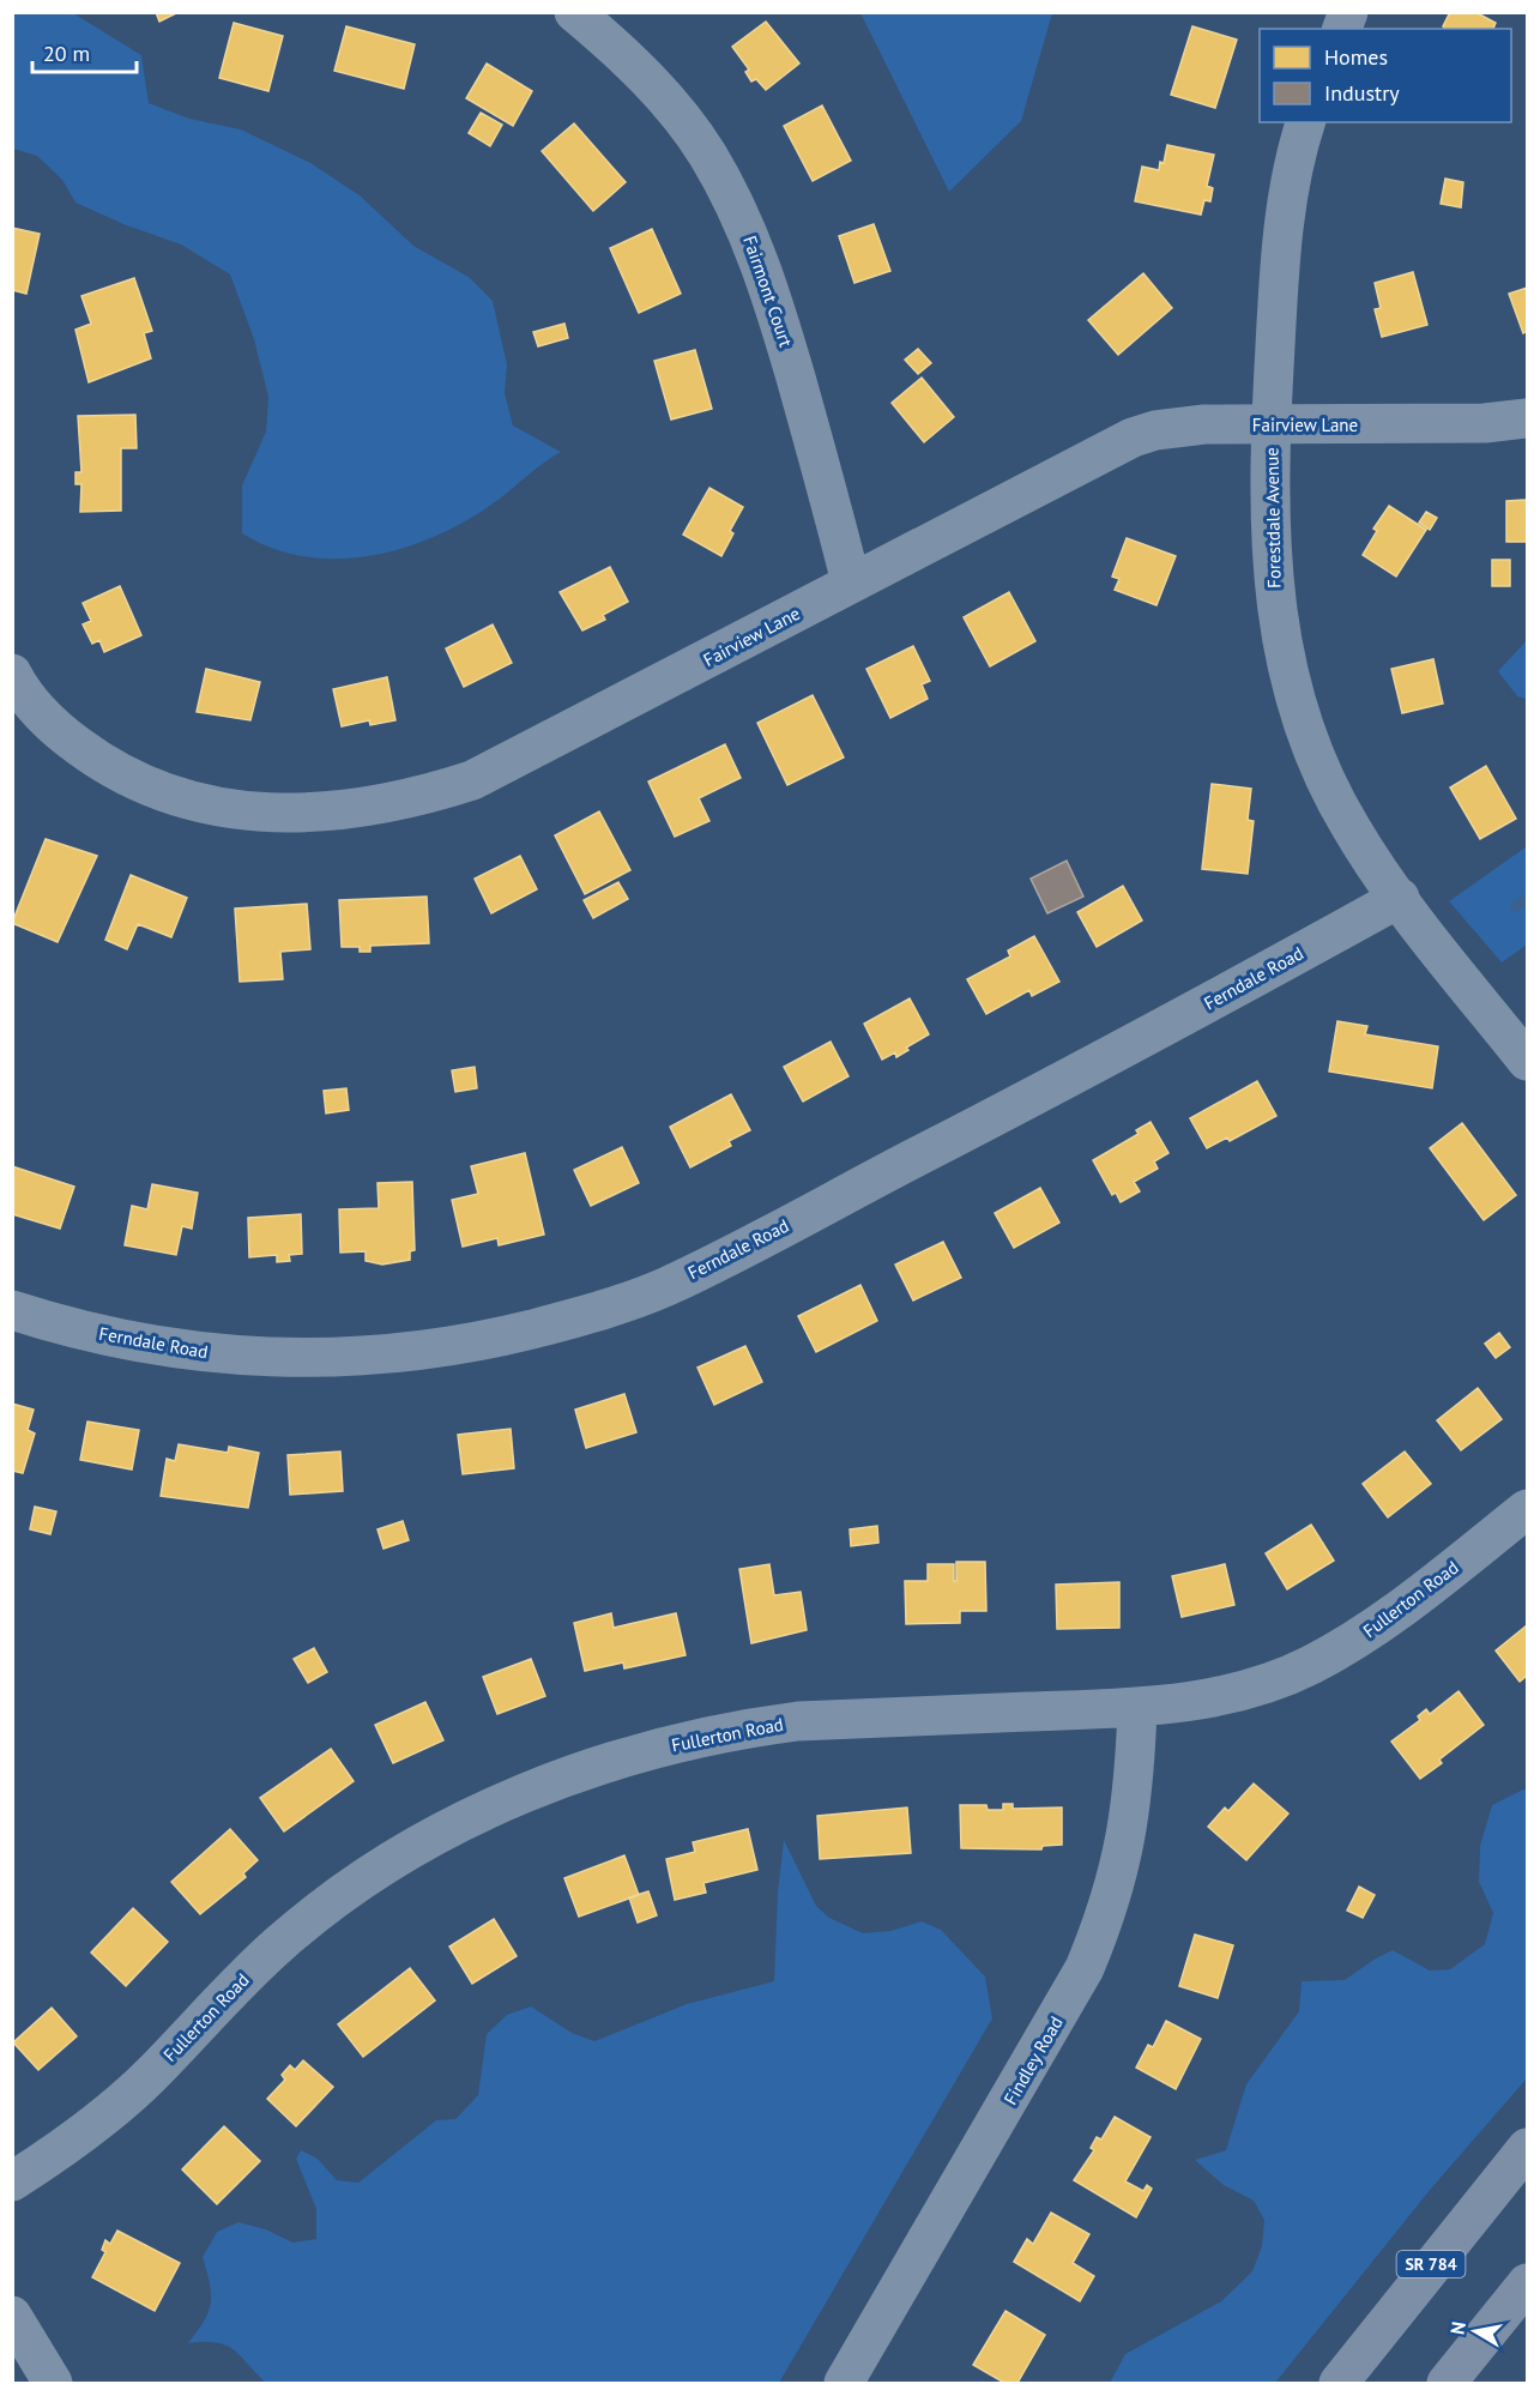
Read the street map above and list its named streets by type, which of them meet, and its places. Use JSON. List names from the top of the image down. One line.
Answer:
{"streets":{"main road":["SR 784"],"street":["Fairmont Court","Fairview Lane","Forestdale Avenue","Ferndale Road","Fullerton Road","Findley Road"]},"crossings":[["Fairmont Court","Fairview Lane"],["Fairview Lane","Forestdale Avenue"],["Forestdale Avenue","Ferndale Road"],["Fullerton Road","Findley Road"]],"legend":["Homes","Industry"],"scale_bar":"20 m","north":"left"}
